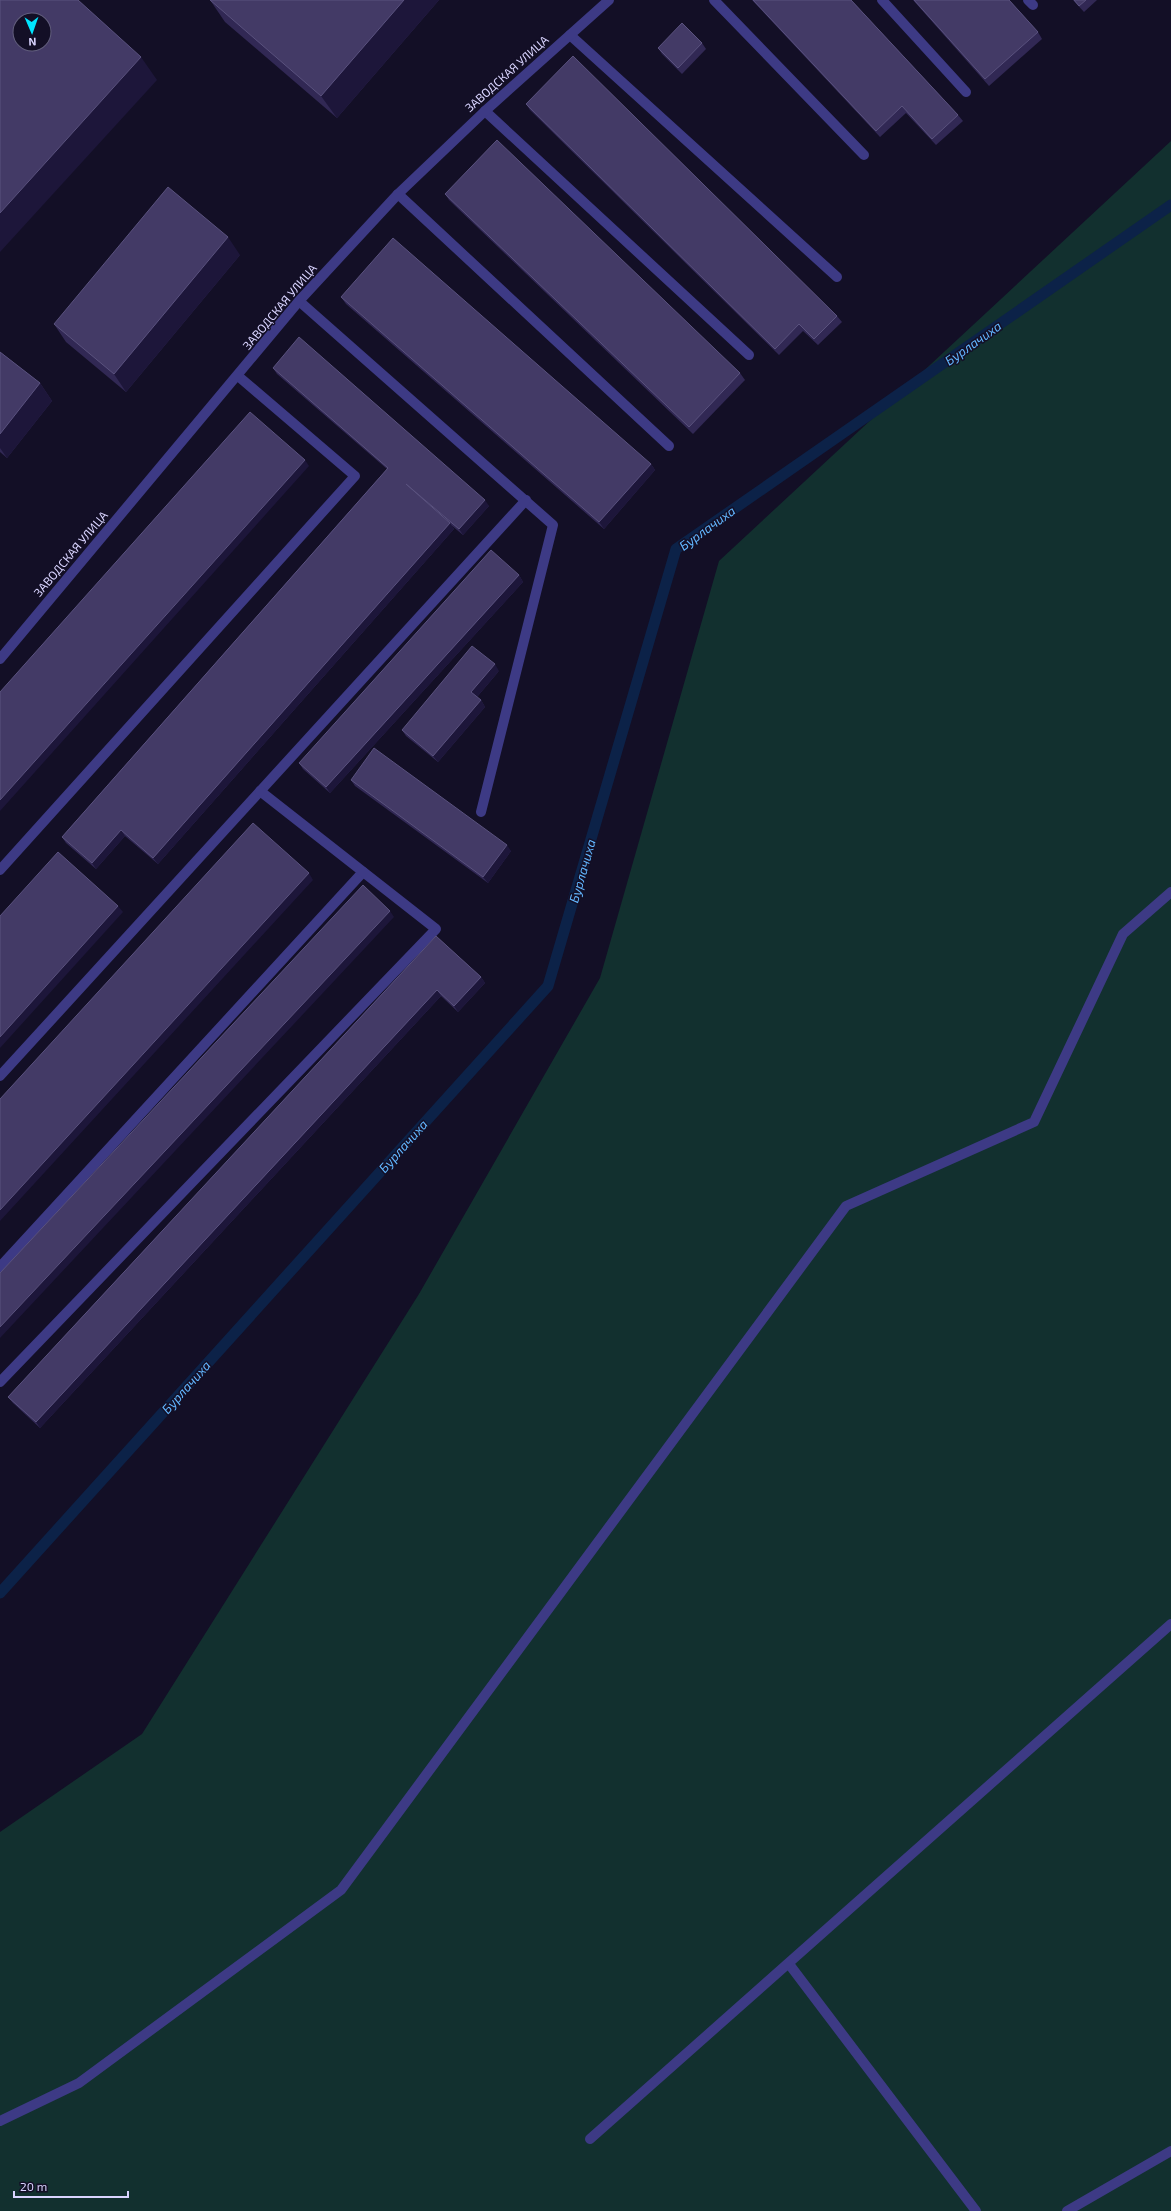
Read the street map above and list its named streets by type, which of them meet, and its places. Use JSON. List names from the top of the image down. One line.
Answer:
{"streets":{"street":["ЗАВОДСКАЯ УЛИЦА"]},"water":["Бурлачиха"],"scale_bar":"20 m","north":"bottom"}
